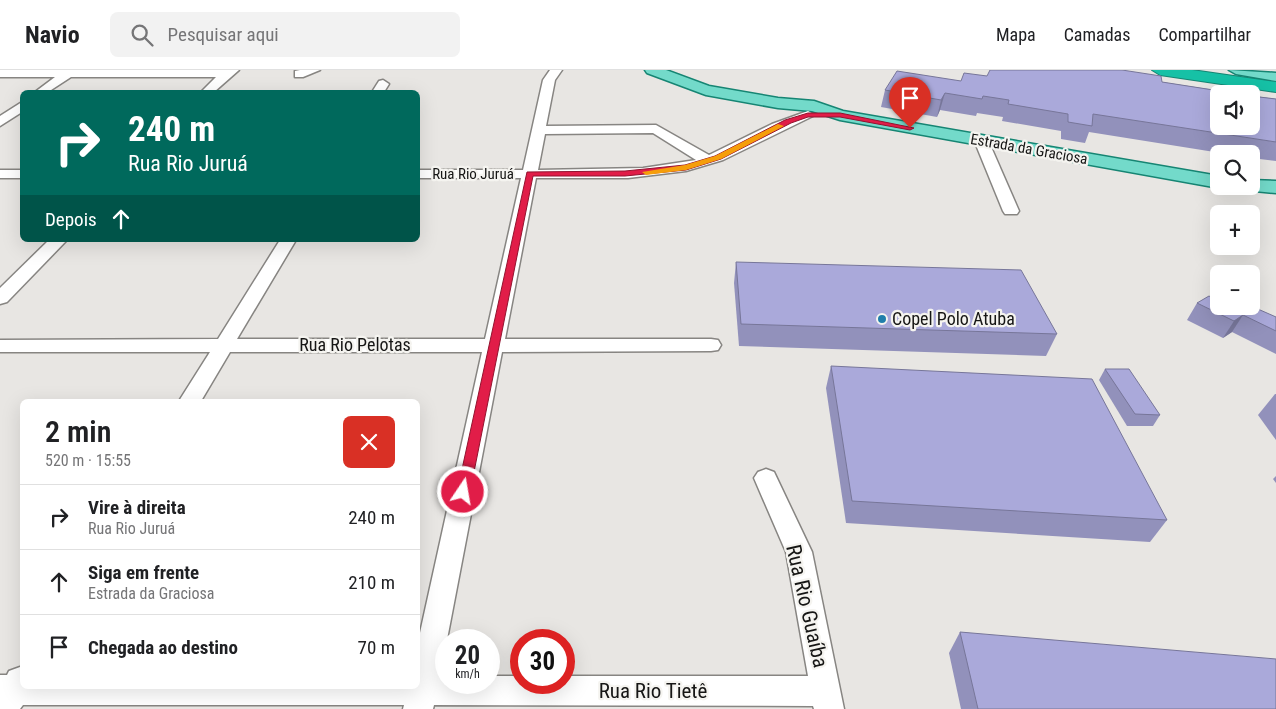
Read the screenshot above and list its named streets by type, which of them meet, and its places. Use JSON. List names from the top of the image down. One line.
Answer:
{"streets":{"main road":["Estrada da Graciosa"],"street":["Rua Rio Juruá","Rua Rio Pelotas","Rua Rio Guaíba","Rua Rio Tietê"]},"crossings":[["Estrada da Graciosa","Rua Rio Juruá"],["Rua Rio Guaíba","Rua Rio Tietê"]],"places":["Copel Polo Atuba"],"page":{"header":"Navio","search":"Pesquisar aqui","nav":["Mapa","Camadas","Compartilhar"],"map_buttons":["+","−"],"turn":["240 m","Rua Rio Juruá"],"then":"Depois","heading":["2 min","520 m · 15:55"],"list":[{"name":"Vire à direita","note":"Rua Rio Juruá","value":"240 m"},{"name":"Siga em frente","note":"Estrada da Graciosa","value":"210 m"},{"name":"Chegada ao destino","value":"70 m"}],"speed":"20 km/h","limit":"30"}}
